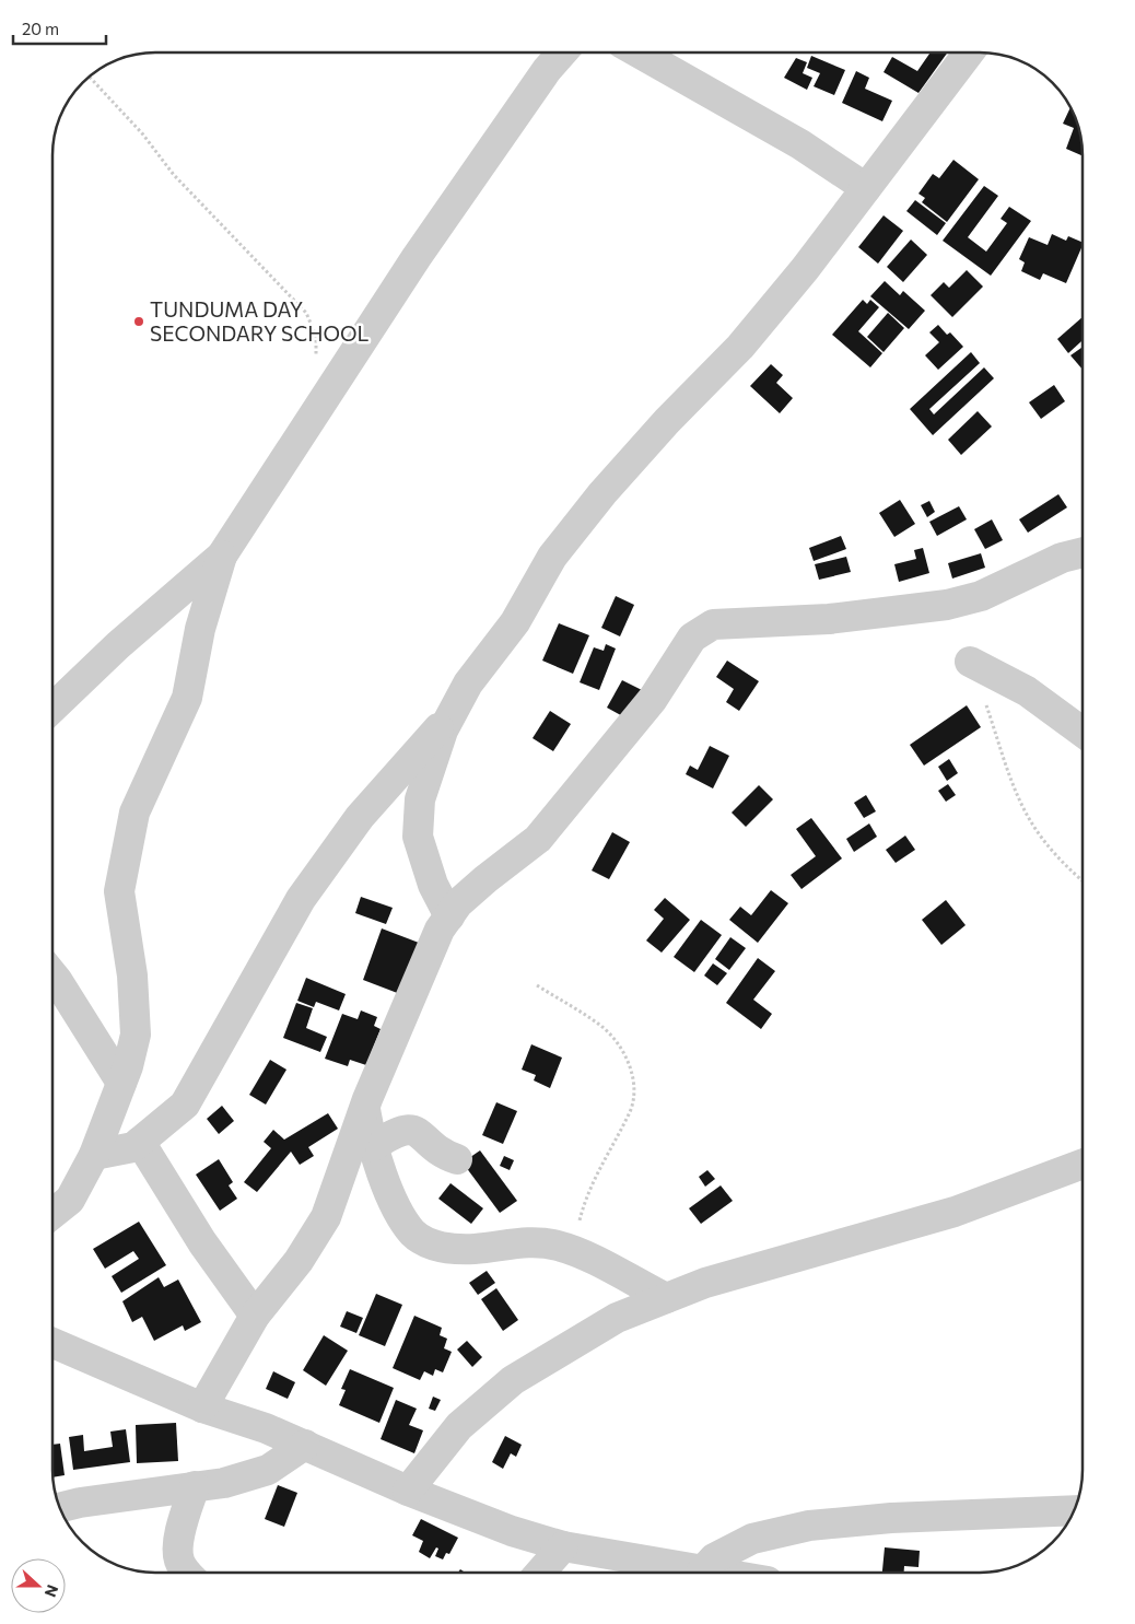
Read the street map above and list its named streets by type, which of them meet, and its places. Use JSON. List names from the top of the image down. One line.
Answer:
{"places":["TUNDUMA DAY SECONDARY SCHOOL"],"scale_bar":"20 m","north":"right"}
